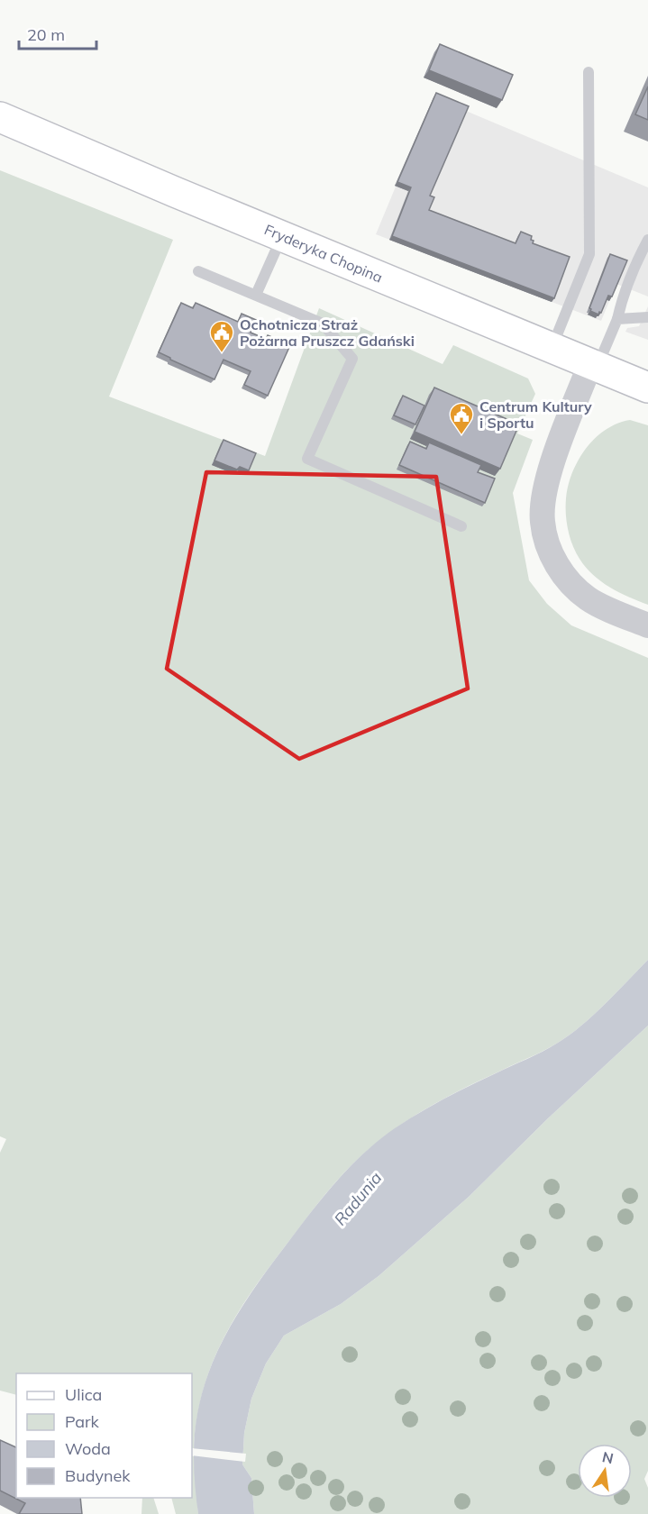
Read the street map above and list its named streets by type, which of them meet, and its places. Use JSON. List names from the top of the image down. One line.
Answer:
{"streets":{"main road":["Fryderyka Chopina"]},"water":["Radunia"],"places":{"public building":["Ochotnicza Straż Pożarna Pruszcz Gdański","Centrum Kultury i Sportu"]},"legend":["Ulica","Park","Woda","Budynek"],"scale_bar":"20 m","north":"top"}
